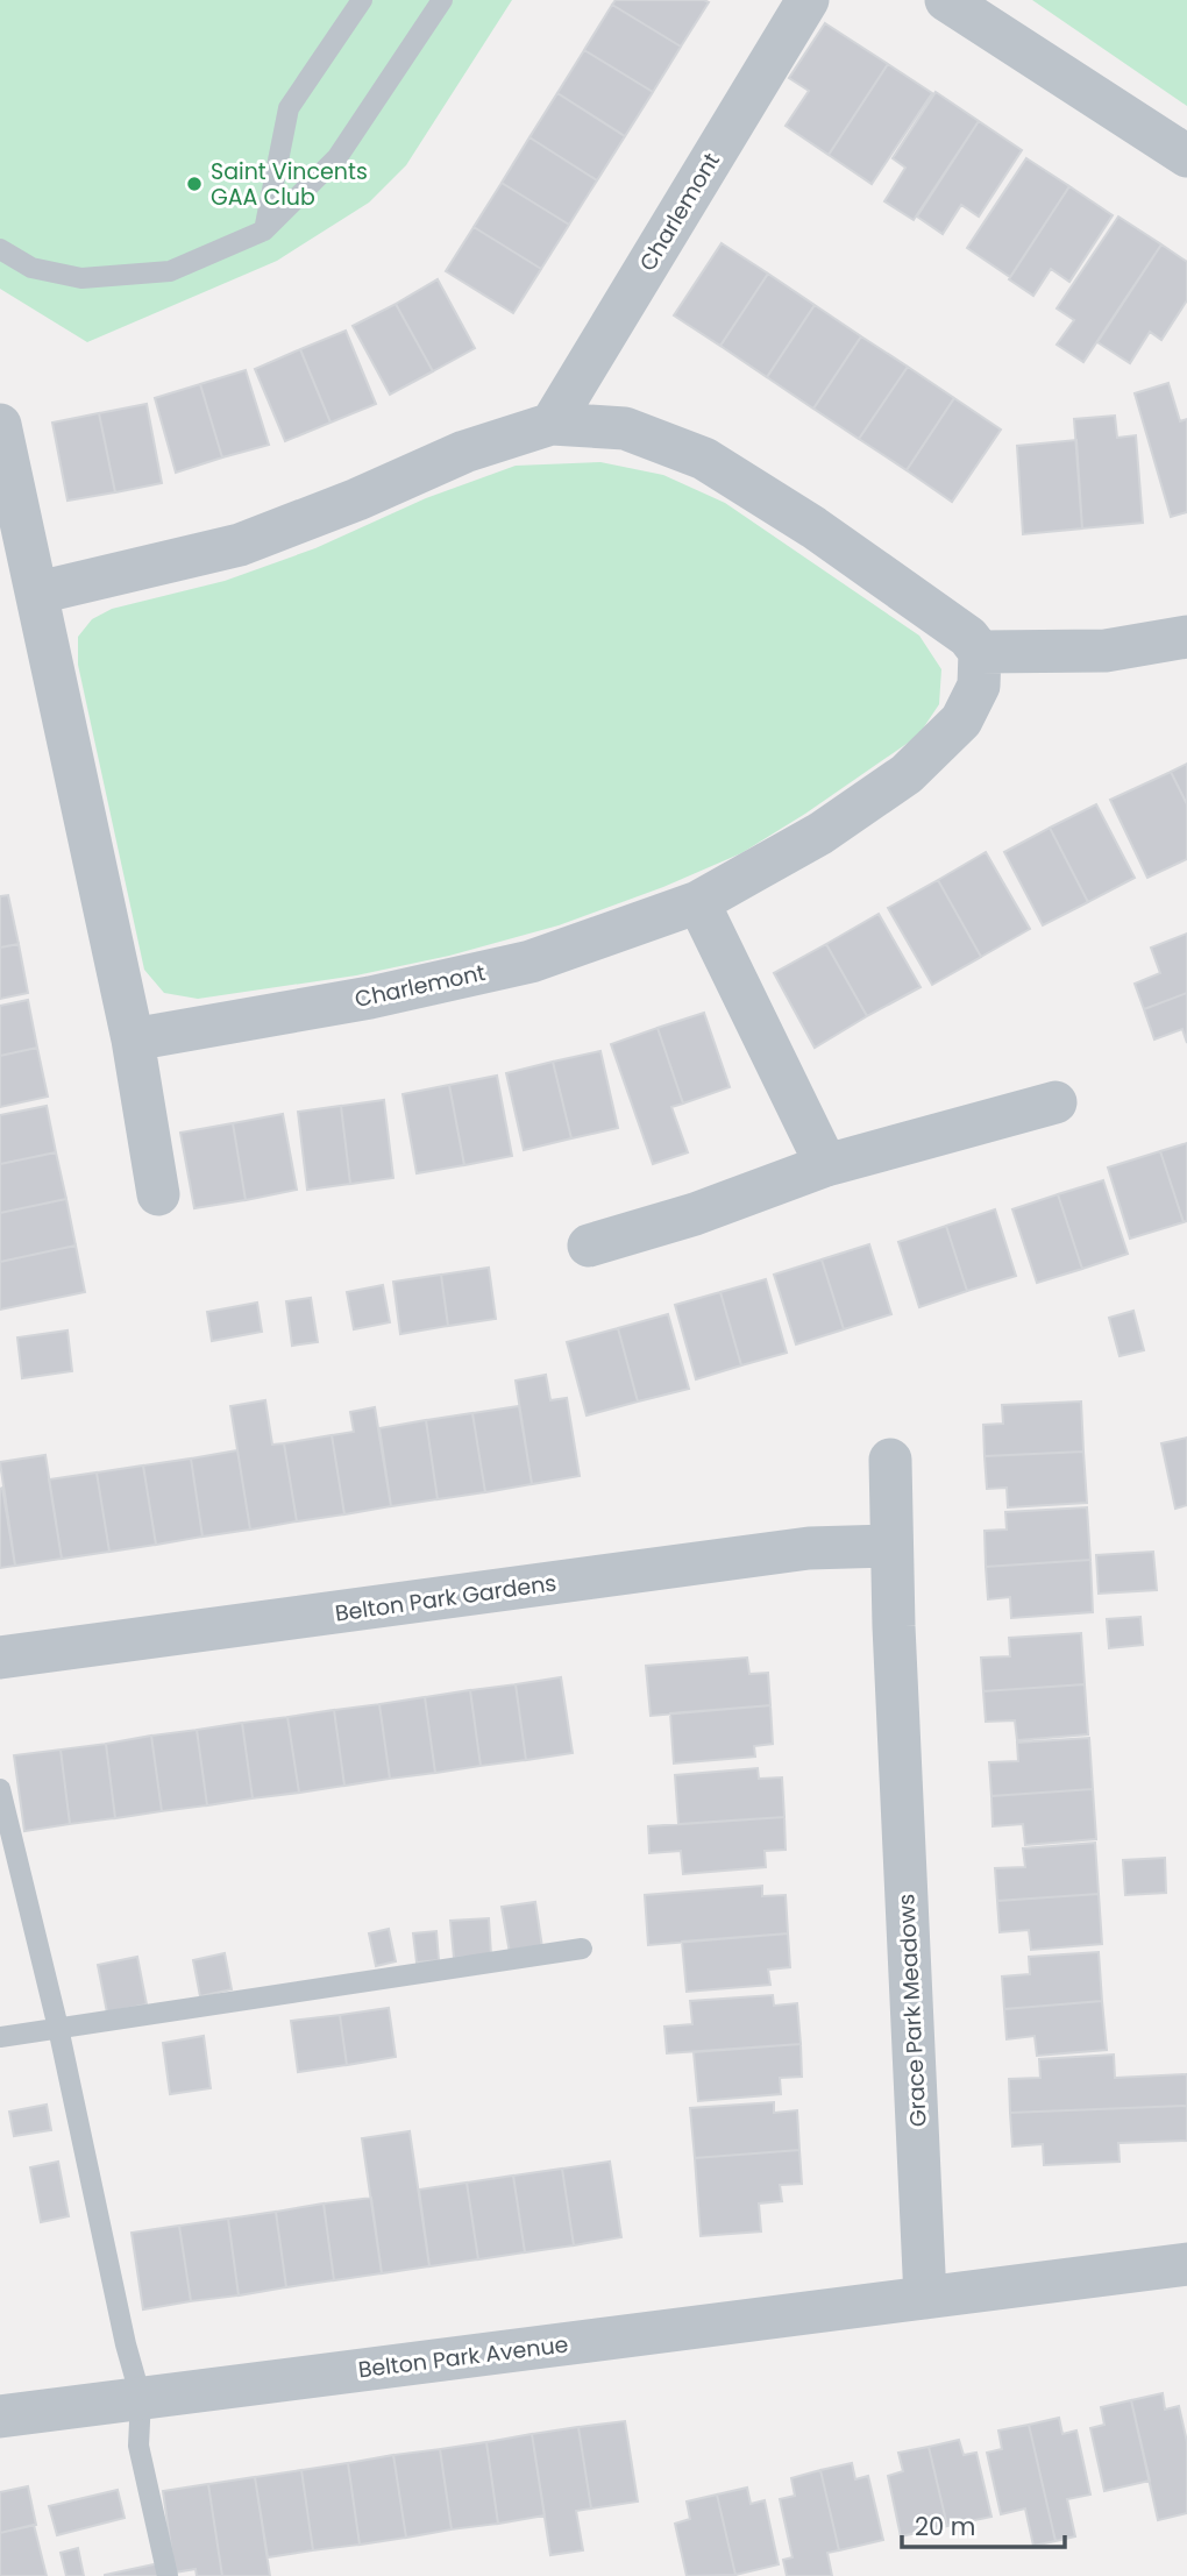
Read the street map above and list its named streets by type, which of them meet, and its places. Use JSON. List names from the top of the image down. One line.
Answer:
{"streets":{"street":["Charlemont","Belton Park Gardens","Grace Park Meadows","Belton Park Avenue"]},"crossings":[["Belton Park Gardens","Grace Park Meadows"],["Grace Park Meadows","Belton Park Avenue"]],"places":["Saint Vincents GAA Club"],"scale_bar":"20 m"}
